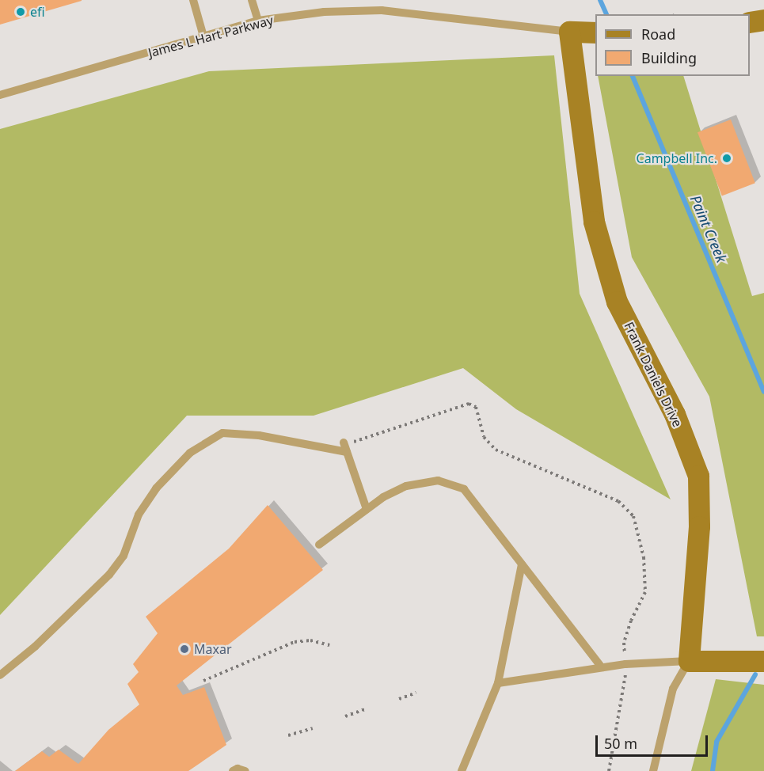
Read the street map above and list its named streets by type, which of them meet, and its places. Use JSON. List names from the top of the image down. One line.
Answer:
{"streets":{"street":["James L Hart Parkway","Frank Daniels Drive"]},"crossings":[["James L Hart Parkway","Frank Daniels Drive"]],"water":["Paint Creek"],"places":["efi","Campbell Inc.","Maxar"],"legend":["Road","Building"],"scale_bar":"50 m"}
